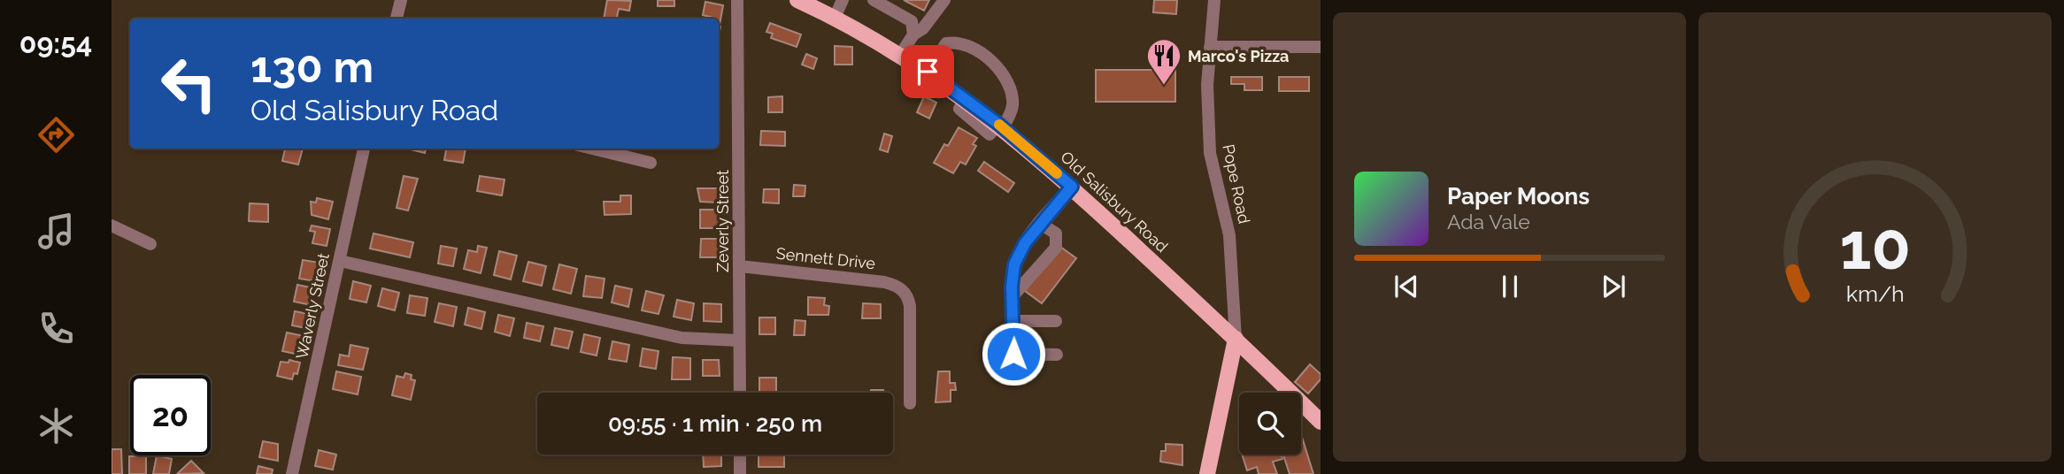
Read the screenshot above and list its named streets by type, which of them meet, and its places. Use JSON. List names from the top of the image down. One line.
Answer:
{"streets":{"main road":["Old Salisbury Road"],"street":["Pope Road","Zeverly Street","Sennett Drive","Waverly Street"]},"crossings":[["Pope Road","Old Salisbury Road"],["Zeverly Street","Sennett Drive"]],"places":{"restaurant":["Marco's Pizza"]},"page":{"tabs":"09:54","turn":["130 m","Old Salisbury Road"],"song":["Paper Moons","Ada Vale"],"limit":"20","trip":"09:55 · 1 min · 250 m","gauge":["10","km/h"]}}
